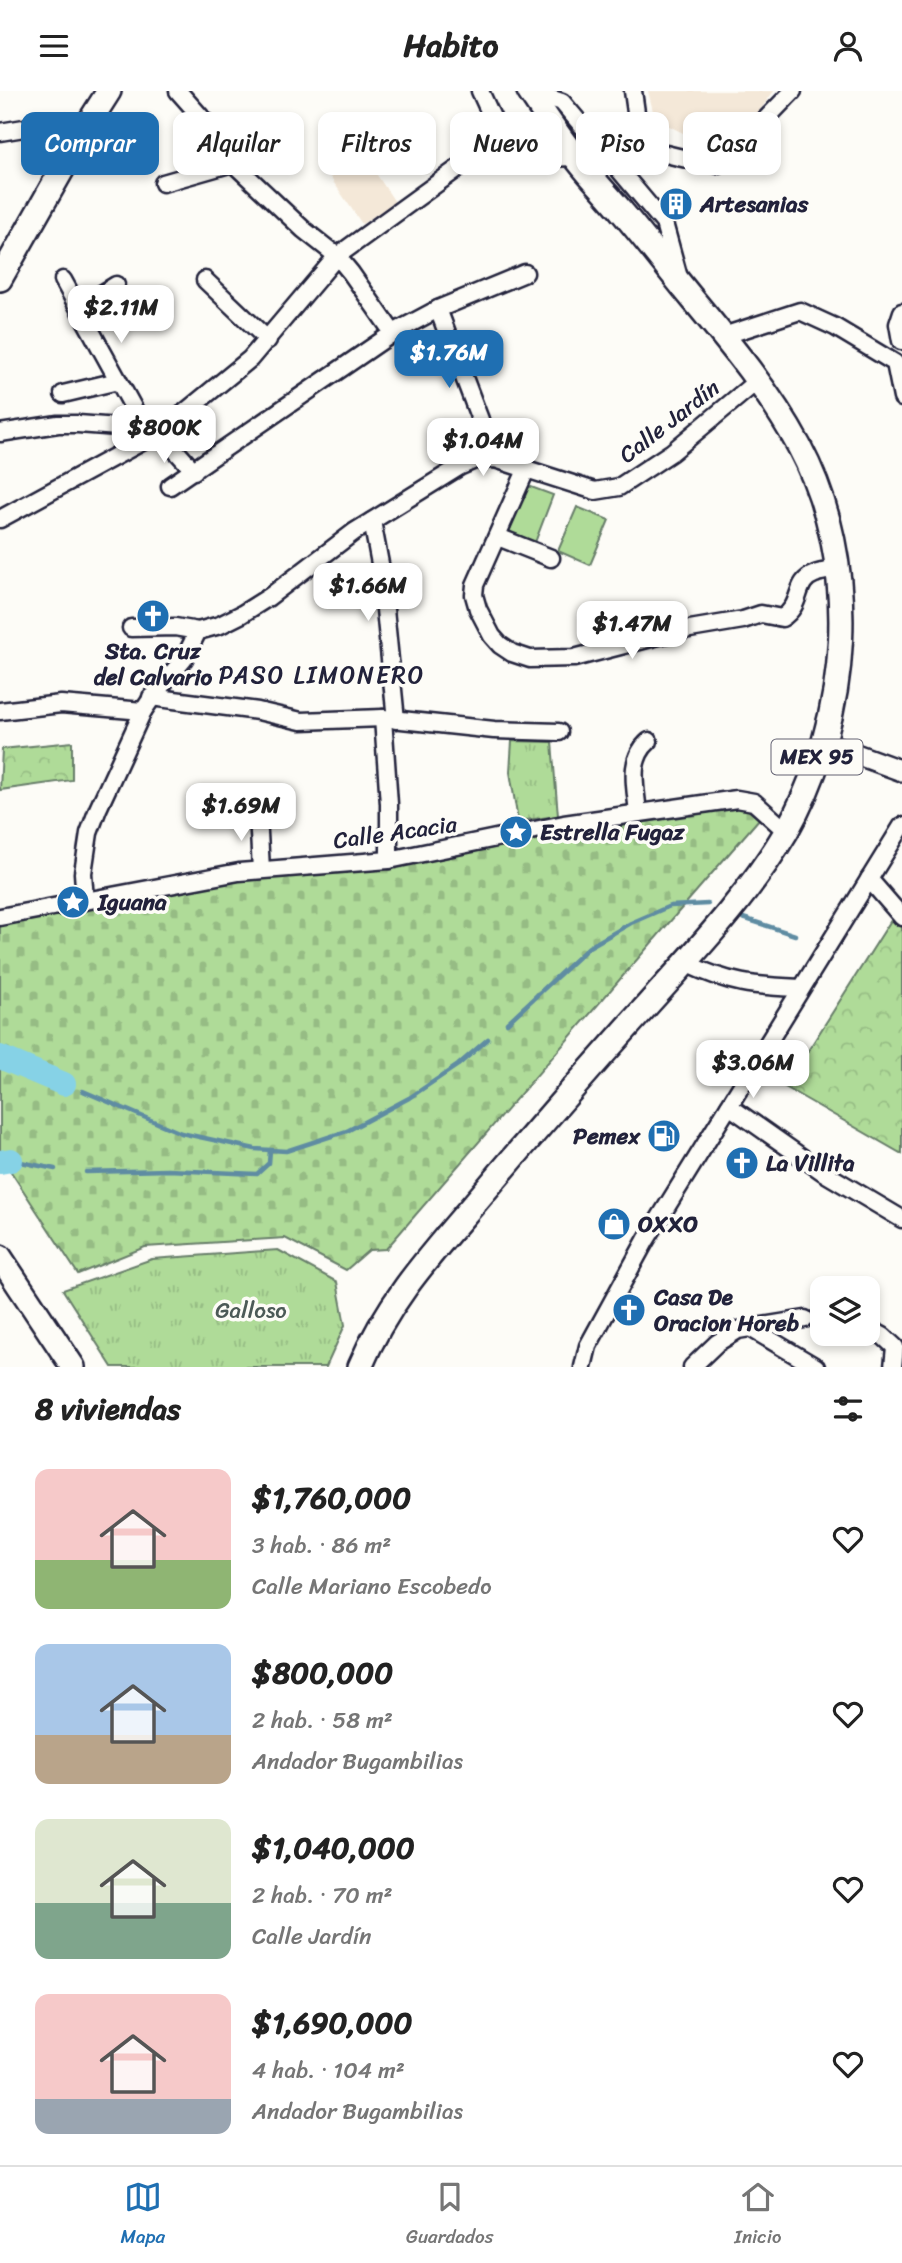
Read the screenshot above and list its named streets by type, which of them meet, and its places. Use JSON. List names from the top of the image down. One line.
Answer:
{"streets":{"highway":["MEX 95"],"street":["Calle Jardín","Calle Acacia"]},"crossings":[["Calle Jardín","MEX 95"],["MEX 95","Calle Acacia"]],"districts":["PASO LIMONERO"],"parks":["Galloso"],"places":{"building":["Artesanias"],"church":["Sta. Cruz del Calvario","La Villita","Casa De Oracion Horeb"],"place":["Estrella Fugaz","Iguana"],"fuel station":["Pemex"],"shop":["OXXO"]},"page":{"header":"Habito","chip":["Comprar","Alquilar","Filtros","Nuevo","Piso","Casa"],"price":["$2.11M","$1.76M","$800K","$1.04M","$1.66M","$1.47M","$1.69M","$3.06M"],"heading":"8 viviendas","list":[{"name":"$1,760,000","note":"3 hab. · 86 m² · Calle Mariano Escobedo"},{"name":"$800,000","note":"2 hab. · 58 m² · Andador Bugambilias"},{"name":"$1,040,000","note":"2 hab. · 70 m² · Calle Jardín"},{"name":"$1,690,000","note":"4 hab. · 104 m² · Andador Bugambilias"}],"tabs":["Mapa","Guardados","Inicio"]}}
